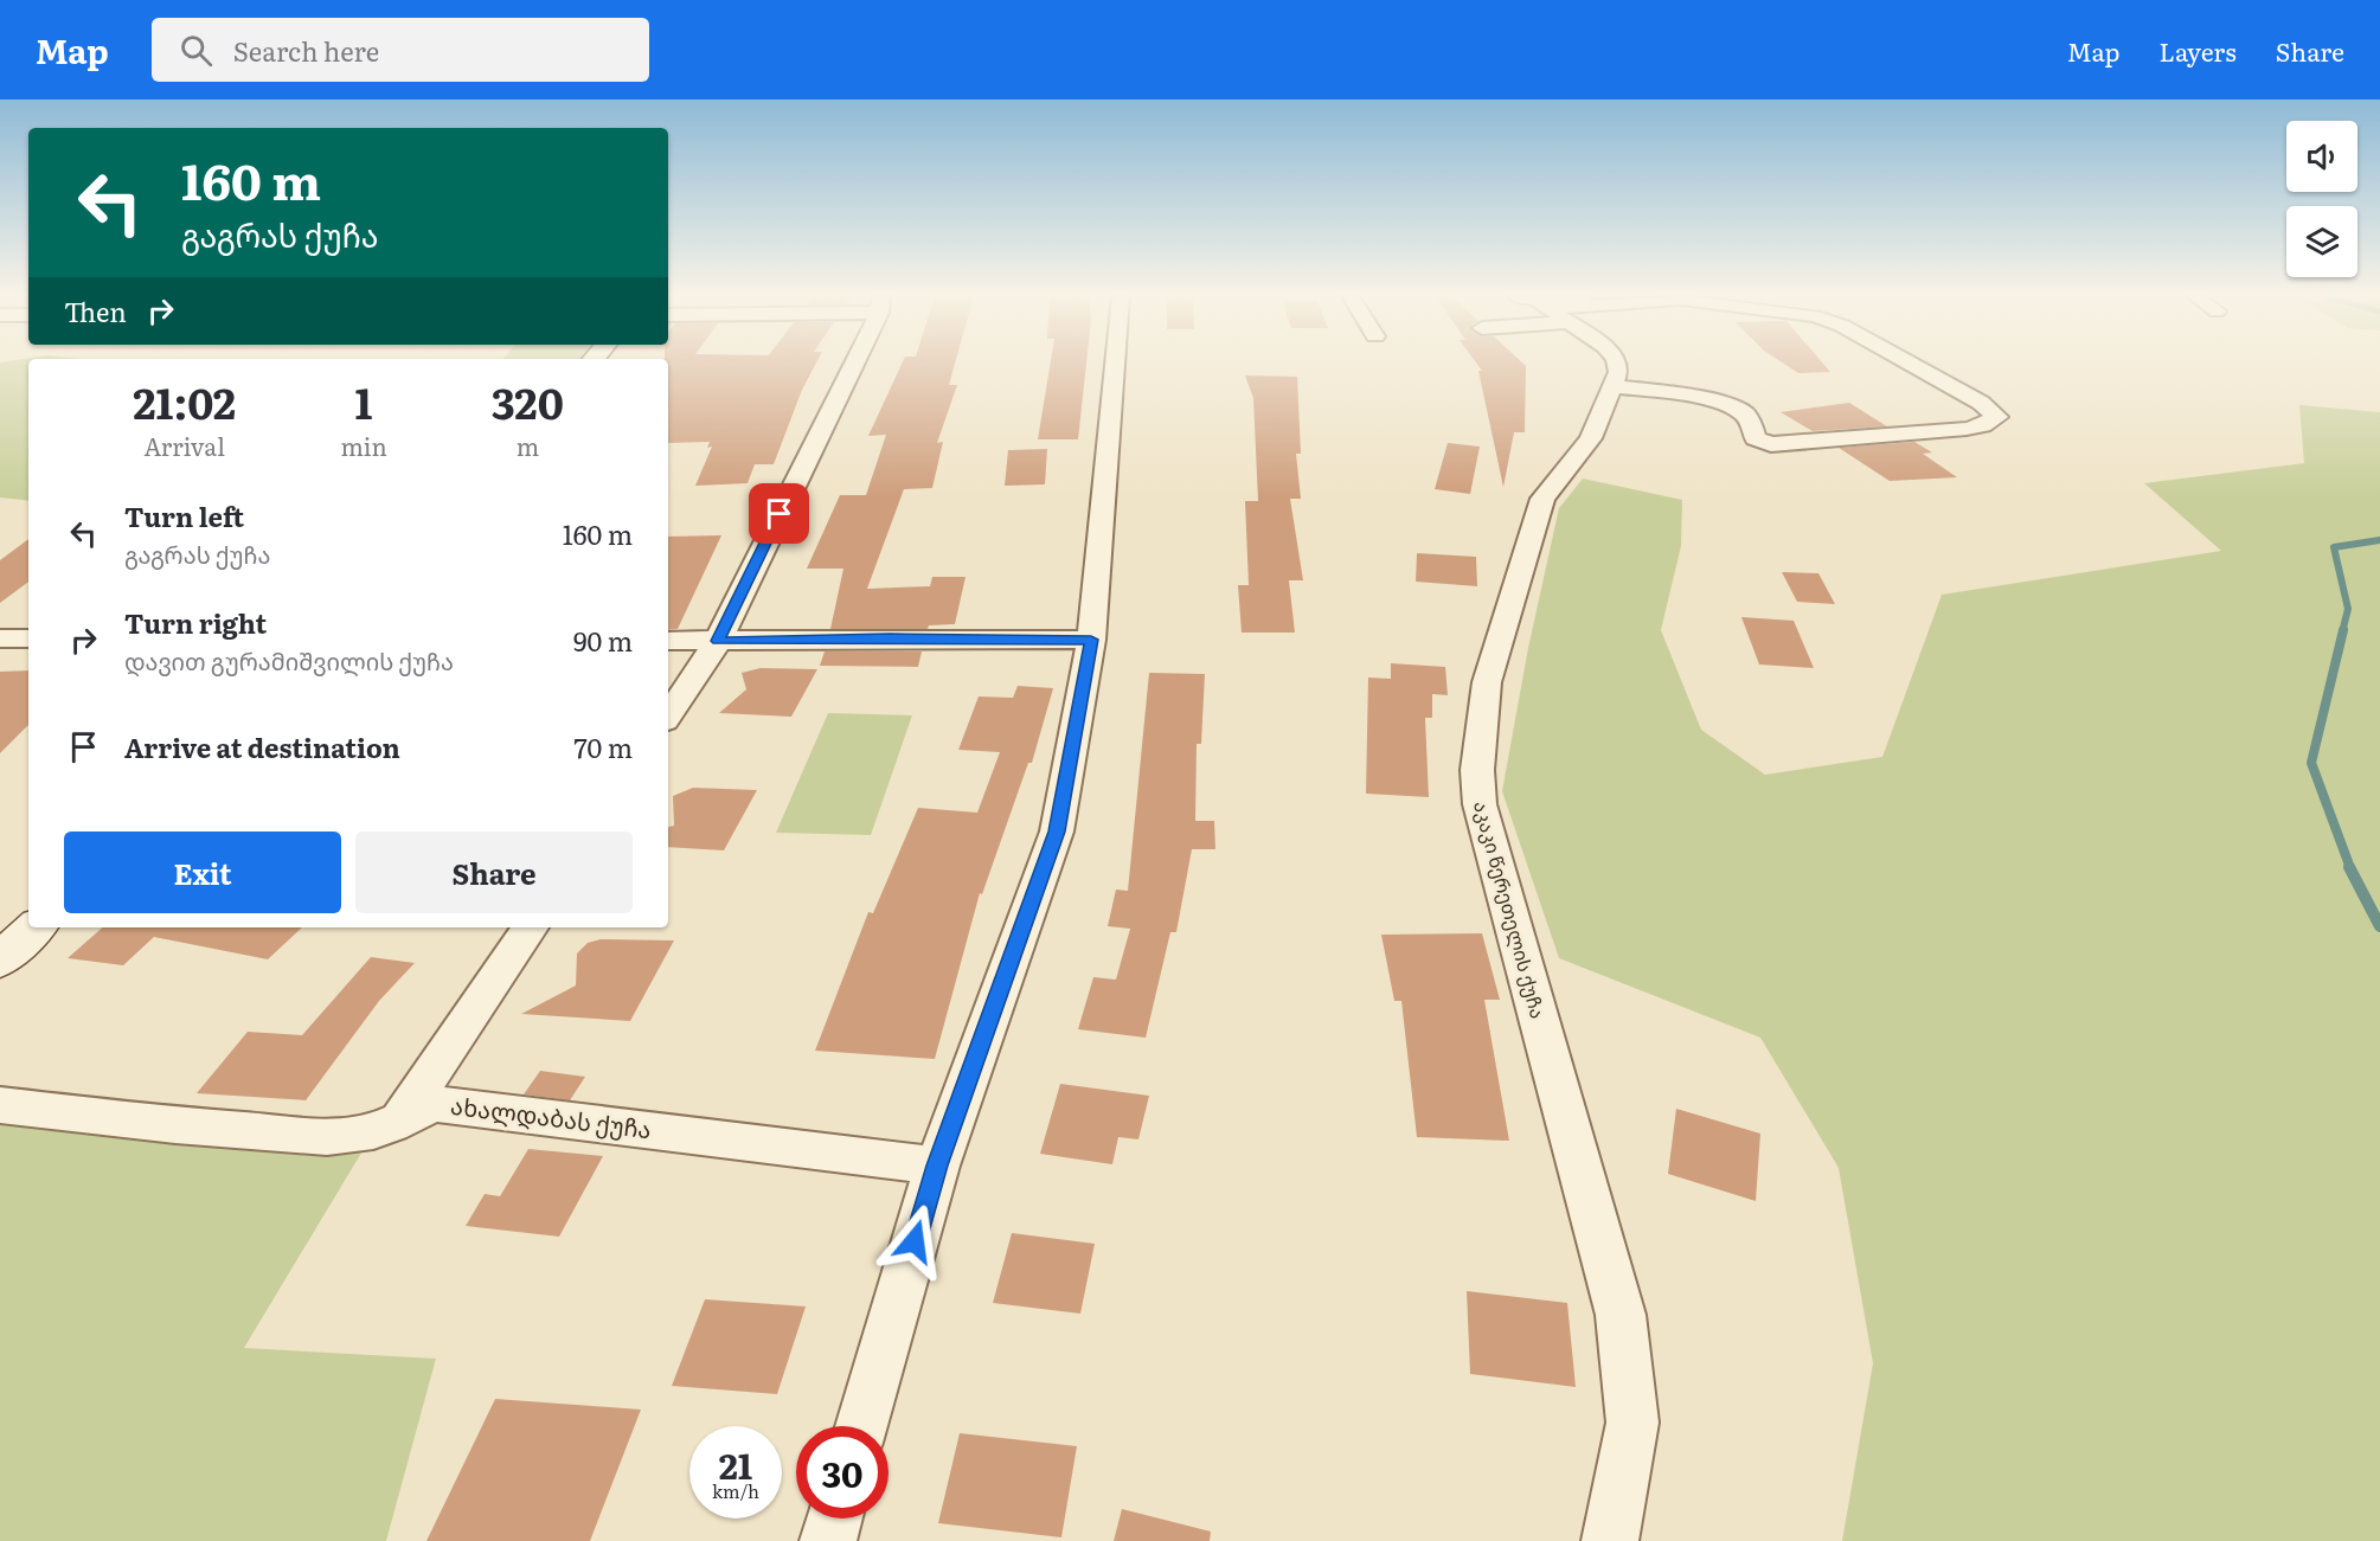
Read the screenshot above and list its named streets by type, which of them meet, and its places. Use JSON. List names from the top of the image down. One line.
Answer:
{"streets":{"street":["აკაკი წერეთელის ქუჩა","ახალდაბას ქუჩა"]},"page":{"header":"Map","search":"Search here","nav":["Map","Layers","Share"],"turn":["160 m","გაგრას ქუჩა"],"then":"Then","eta":["21:02","Arrival","1","min","320","m"],"list":[{"name":"Turn left","note":"გაგრას ქუჩა","value":"160 m"},{"name":"Turn right","note":"დავით გურამიშვილის ქუჩა","value":"90 m"},{"name":"Arrive at destination","value":"70 m"}],"buttons":["Exit","Share"],"speed":"21 km/h","limit":"30"}}
